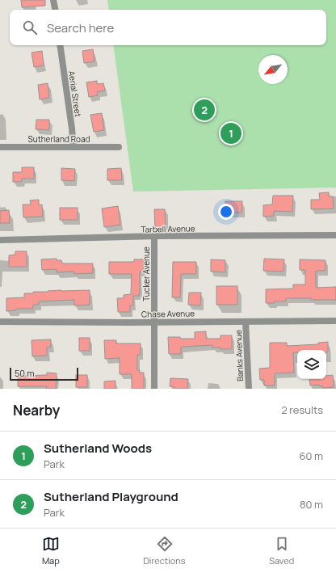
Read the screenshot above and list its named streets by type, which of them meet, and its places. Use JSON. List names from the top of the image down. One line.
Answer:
{"streets":{"street":["Aerial Street","Sutherland Road","Tarbell Avenue","Tucker Avenue","Chase Avenue","Banks Avenue"]},"crossings":[["Aerial Street","Sutherland Road"],["Tarbell Avenue","Tucker Avenue"],["Tucker Avenue","Chase Avenue"],["Chase Avenue","Banks Avenue"]],"scale_bar":"50 m","north":"bottom left","page":{"search":"Search here","pins":["2","1"],"scale":"50 m","heading":["Nearby","2 results"],"list":[{"mark":"1","name":"Sutherland Woods","note":"Park","value":"60 m"},{"mark":"2","name":"Sutherland Playground","note":"Park","value":"80 m"}],"nav":["Map","Directions","Saved"]}}
